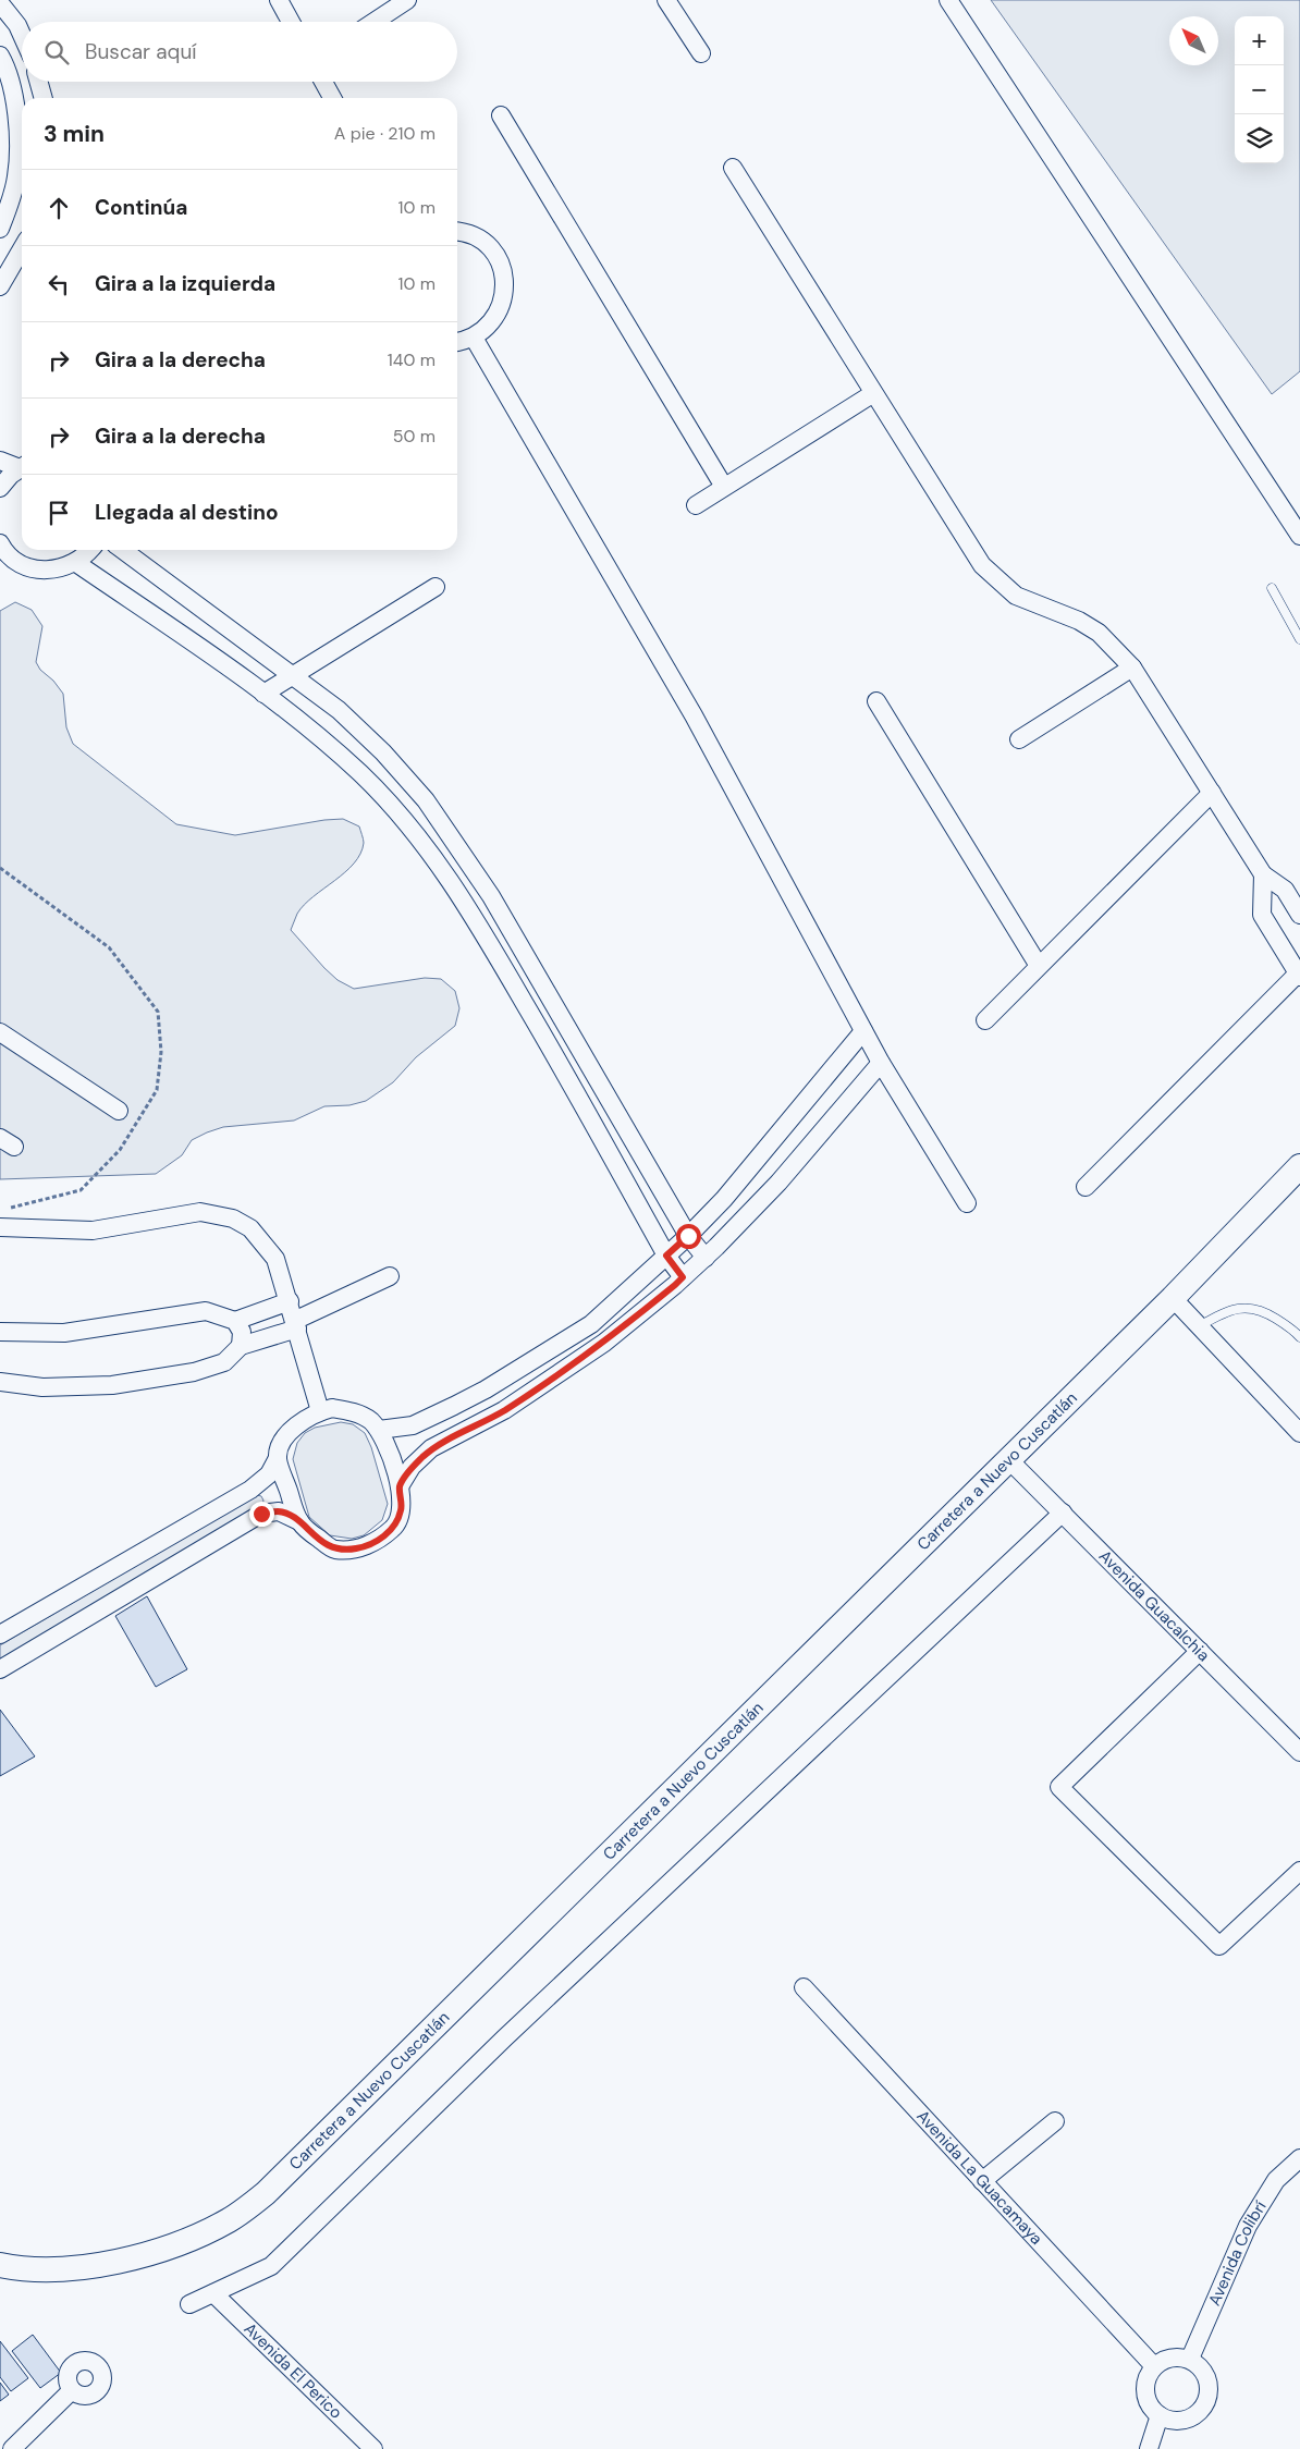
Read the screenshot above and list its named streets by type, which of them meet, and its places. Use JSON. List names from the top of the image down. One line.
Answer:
{"streets":{"street":["Carretera a Nuevo Cuscatlán","Avenida Guacalchia","Avenida La Guacamaya","Avenida Colibrí","Avenida El Perico"]},"crossings":[["Carretera a Nuevo Cuscatlán","Avenida Guacalchia"],["Avenida La Guacamaya","Avenida Colibrí"]],"north":"top left","page":{"map_buttons":["+","−"],"search":"Buscar aquí","heading":["3 min","A pie · 210 m"],"list":[["Continúa","10 m"],["Gira a la izquierda","10 m"],["Gira a la derecha","140 m"],["Gira a la derecha","50 m"],"Llegada al destino"]}}
